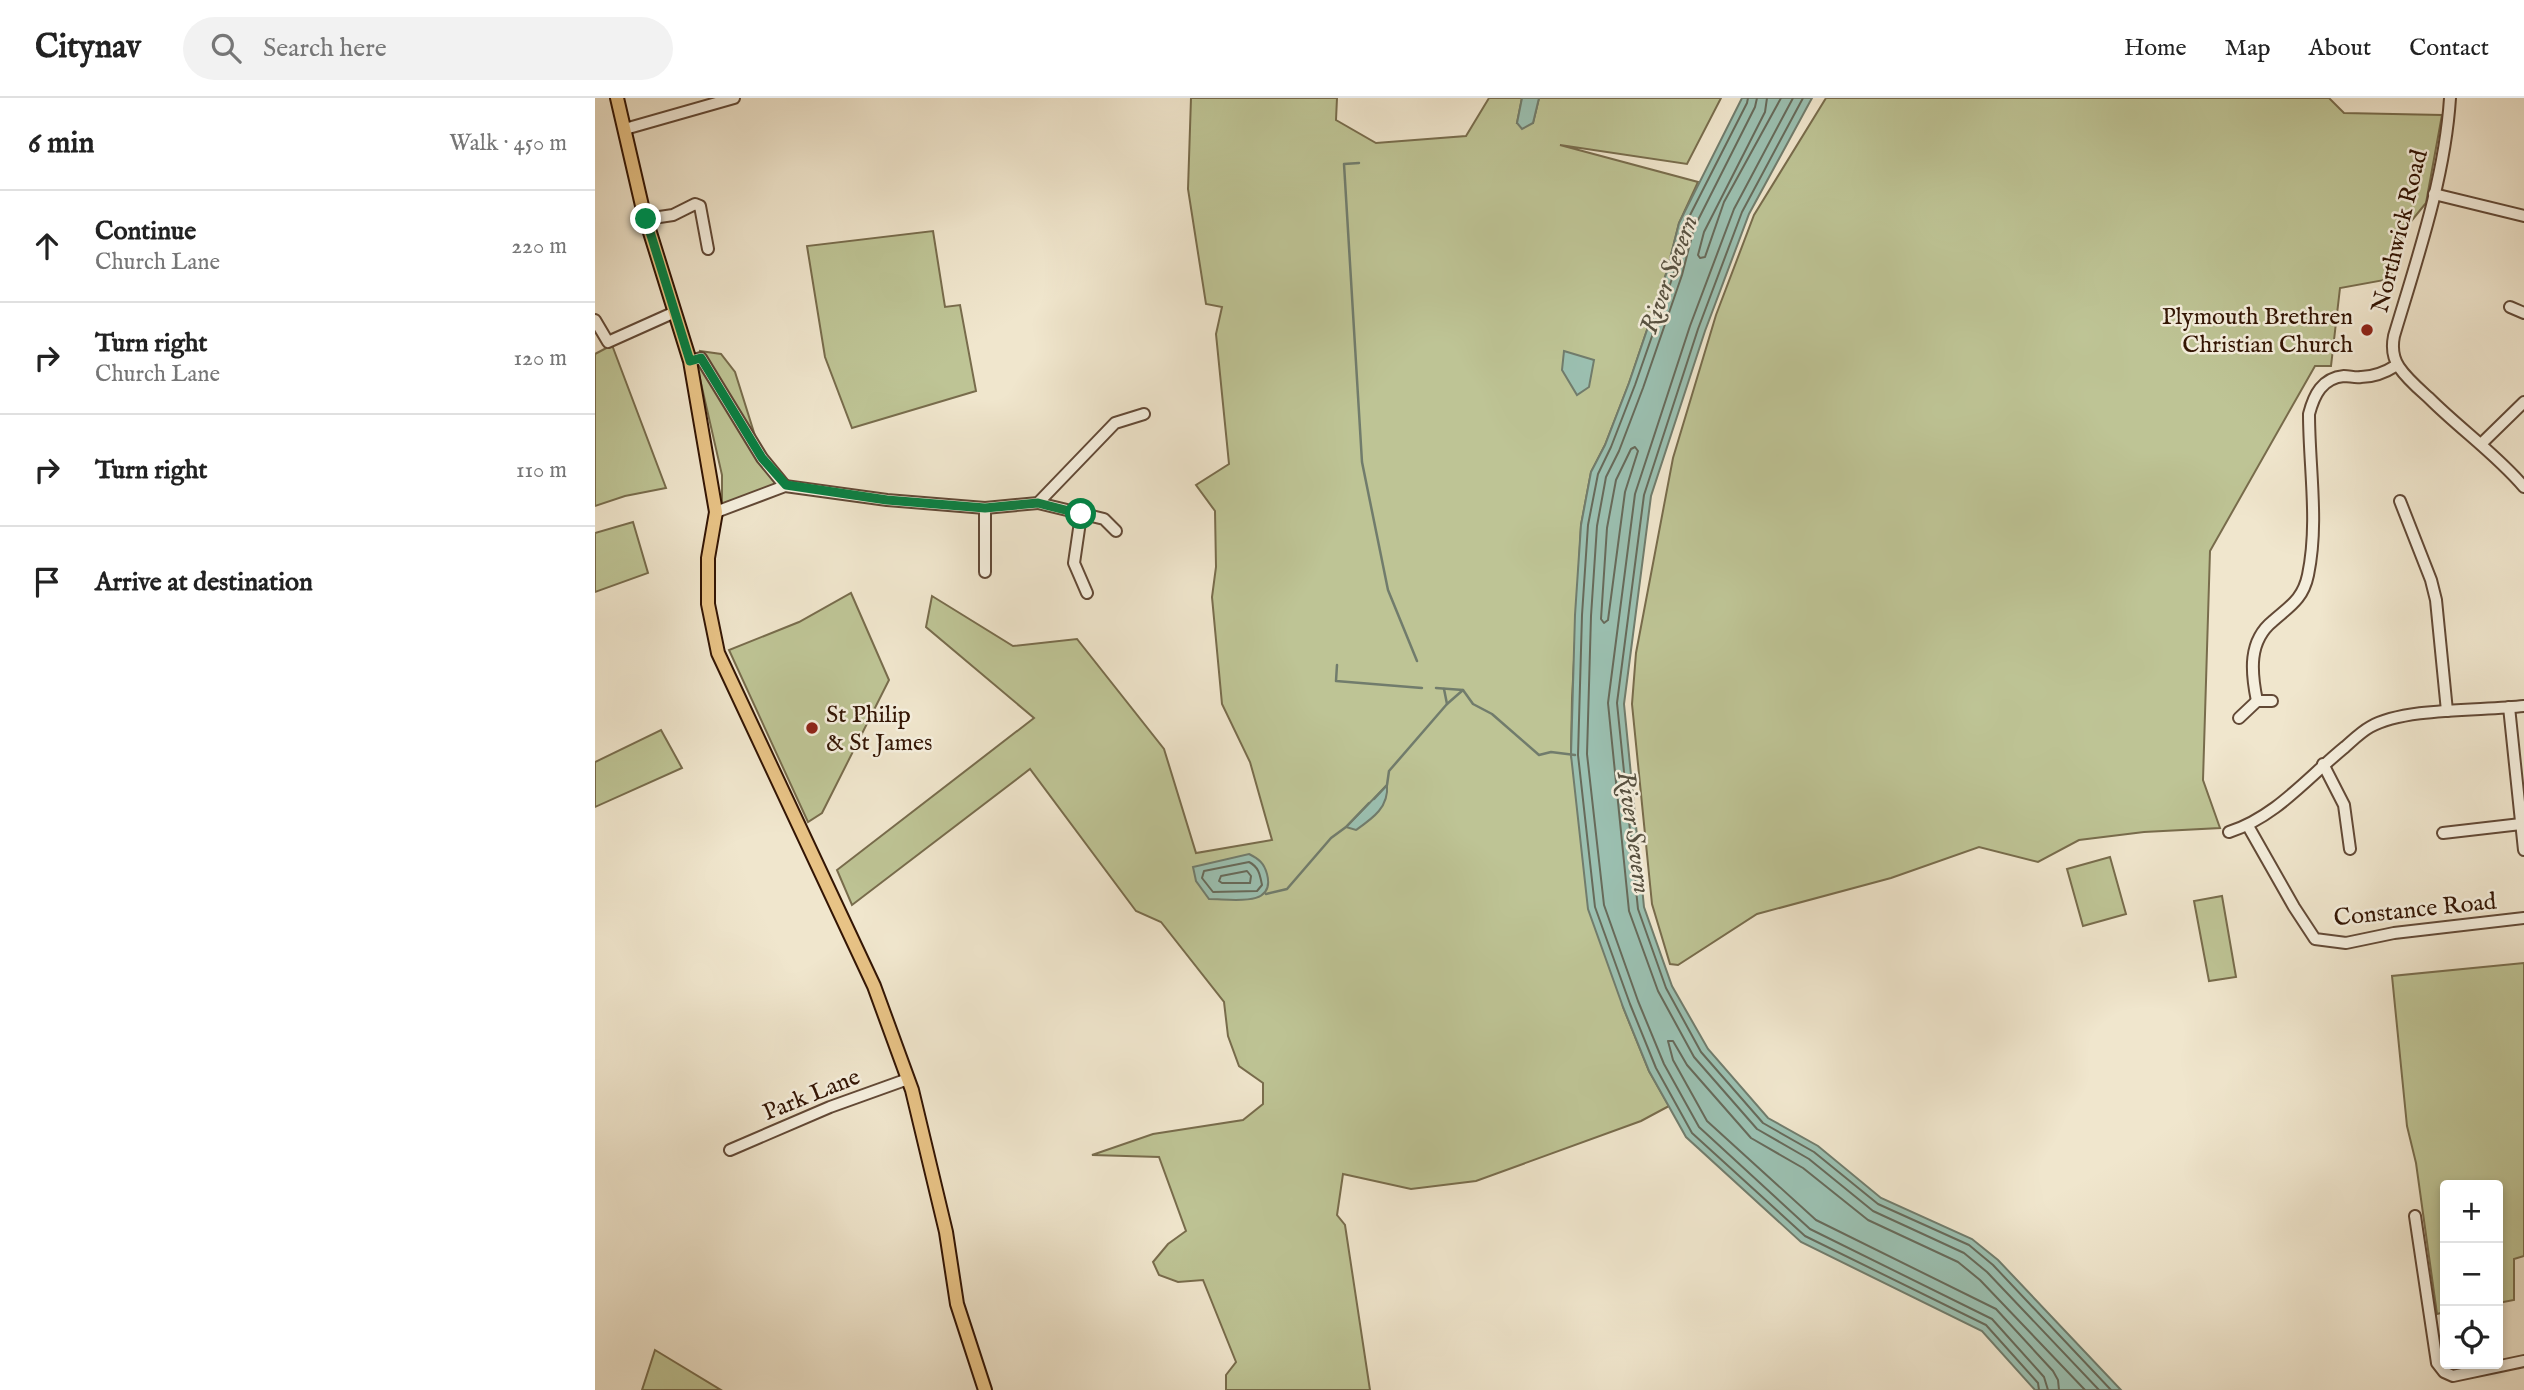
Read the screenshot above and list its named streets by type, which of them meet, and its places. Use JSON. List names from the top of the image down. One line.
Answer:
{"streets":{"street":["Northwick Road","Constance Road","Park Lane"]},"water":["River Severn"],"places":["Plymouth Brethren Christian Church","St Philip & St James"],"page":{"header":"Citynav","search":"Search here","nav":["Home","Map","About","Contact"],"heading":["6 min","Walk · 450 m"],"list":[["Continue","Church Lane","220 m"],["Turn right","Church Lane","120 m"],["Turn right","110 m"],"Arrive at destination"],"map_buttons":["+","−"]}}
